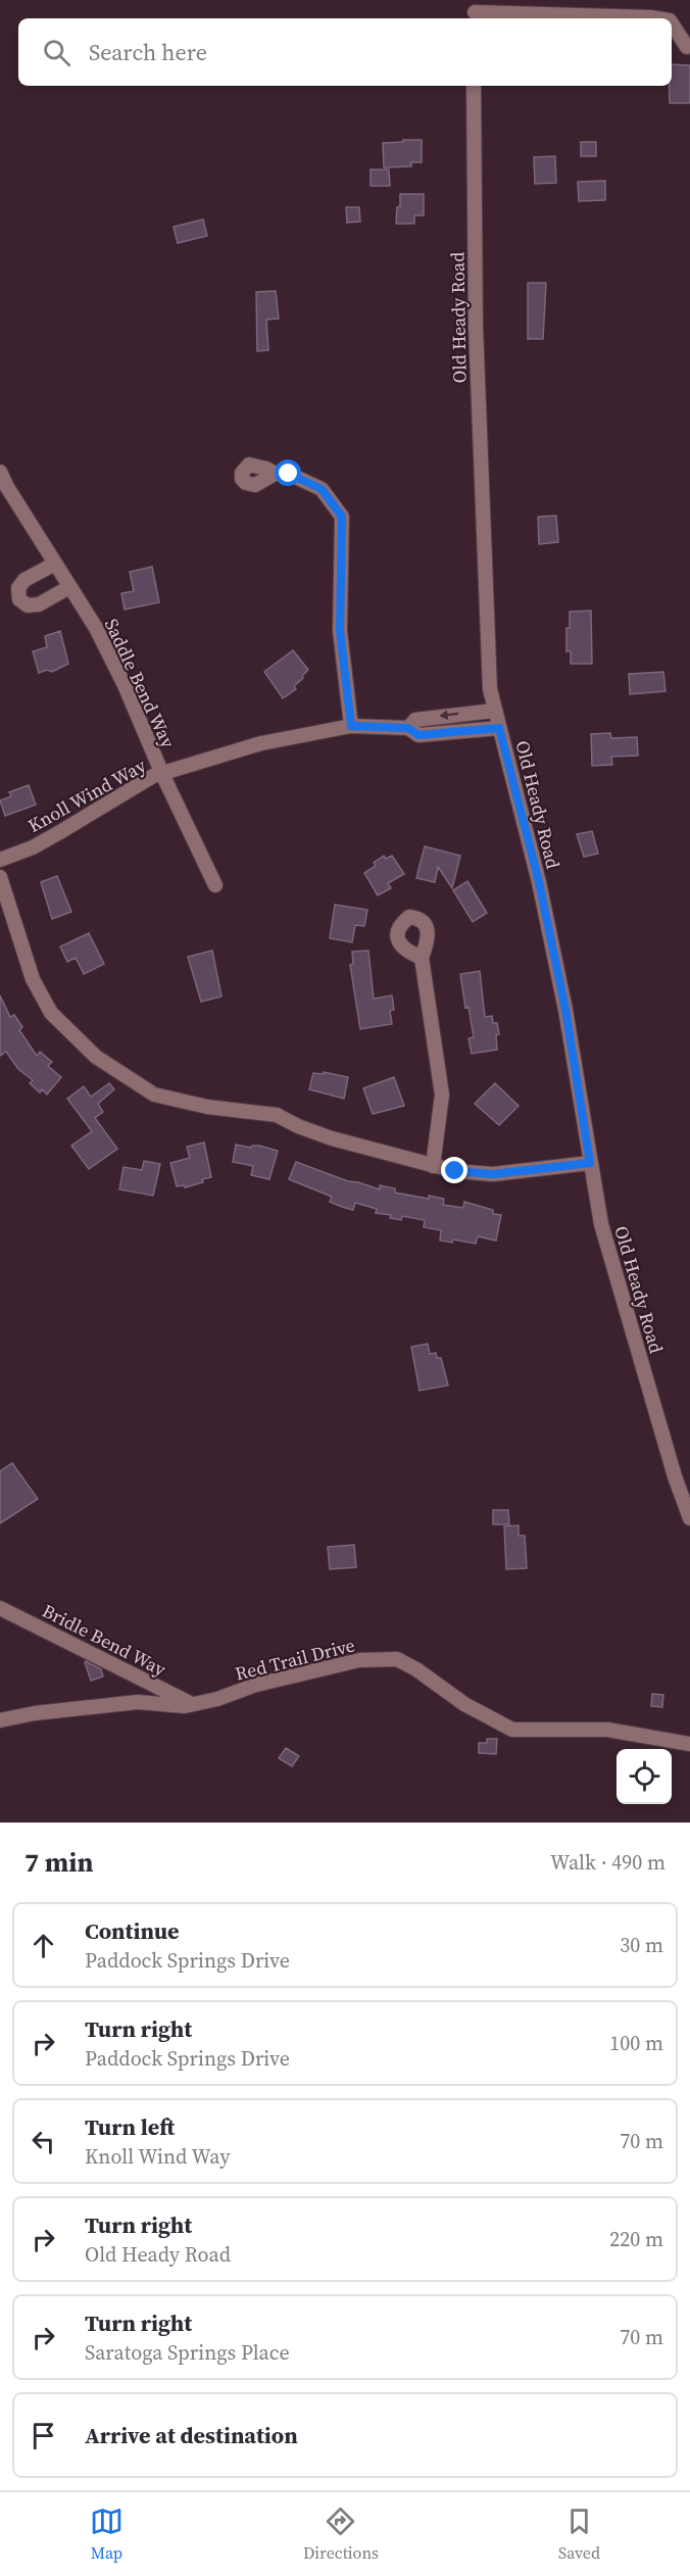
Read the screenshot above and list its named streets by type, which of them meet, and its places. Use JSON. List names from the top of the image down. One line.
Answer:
{"streets":{"street":["Old Heady Road","Saddle Bend Way","Knoll Wind Way","Bridle Bend Way","Red Trail Drive"]},"crossings":[["Old Heady Road","Knoll Wind Way"],["Saddle Bend Way","Knoll Wind Way"],["Bridle Bend Way","Red Trail Drive"]],"page":{"search":"Search here","heading":["7 min","Walk · 490 m"],"list":[["Continue","Paddock Springs Drive","30 m"],["Turn right","Paddock Springs Drive","100 m"],["Turn left","Knoll Wind Way","70 m"],["Turn right","Old Heady Road","220 m"],["Turn right","Saratoga Springs Place","70 m"],"Arrive at destination"],"nav":["Map","Directions","Saved"]}}
